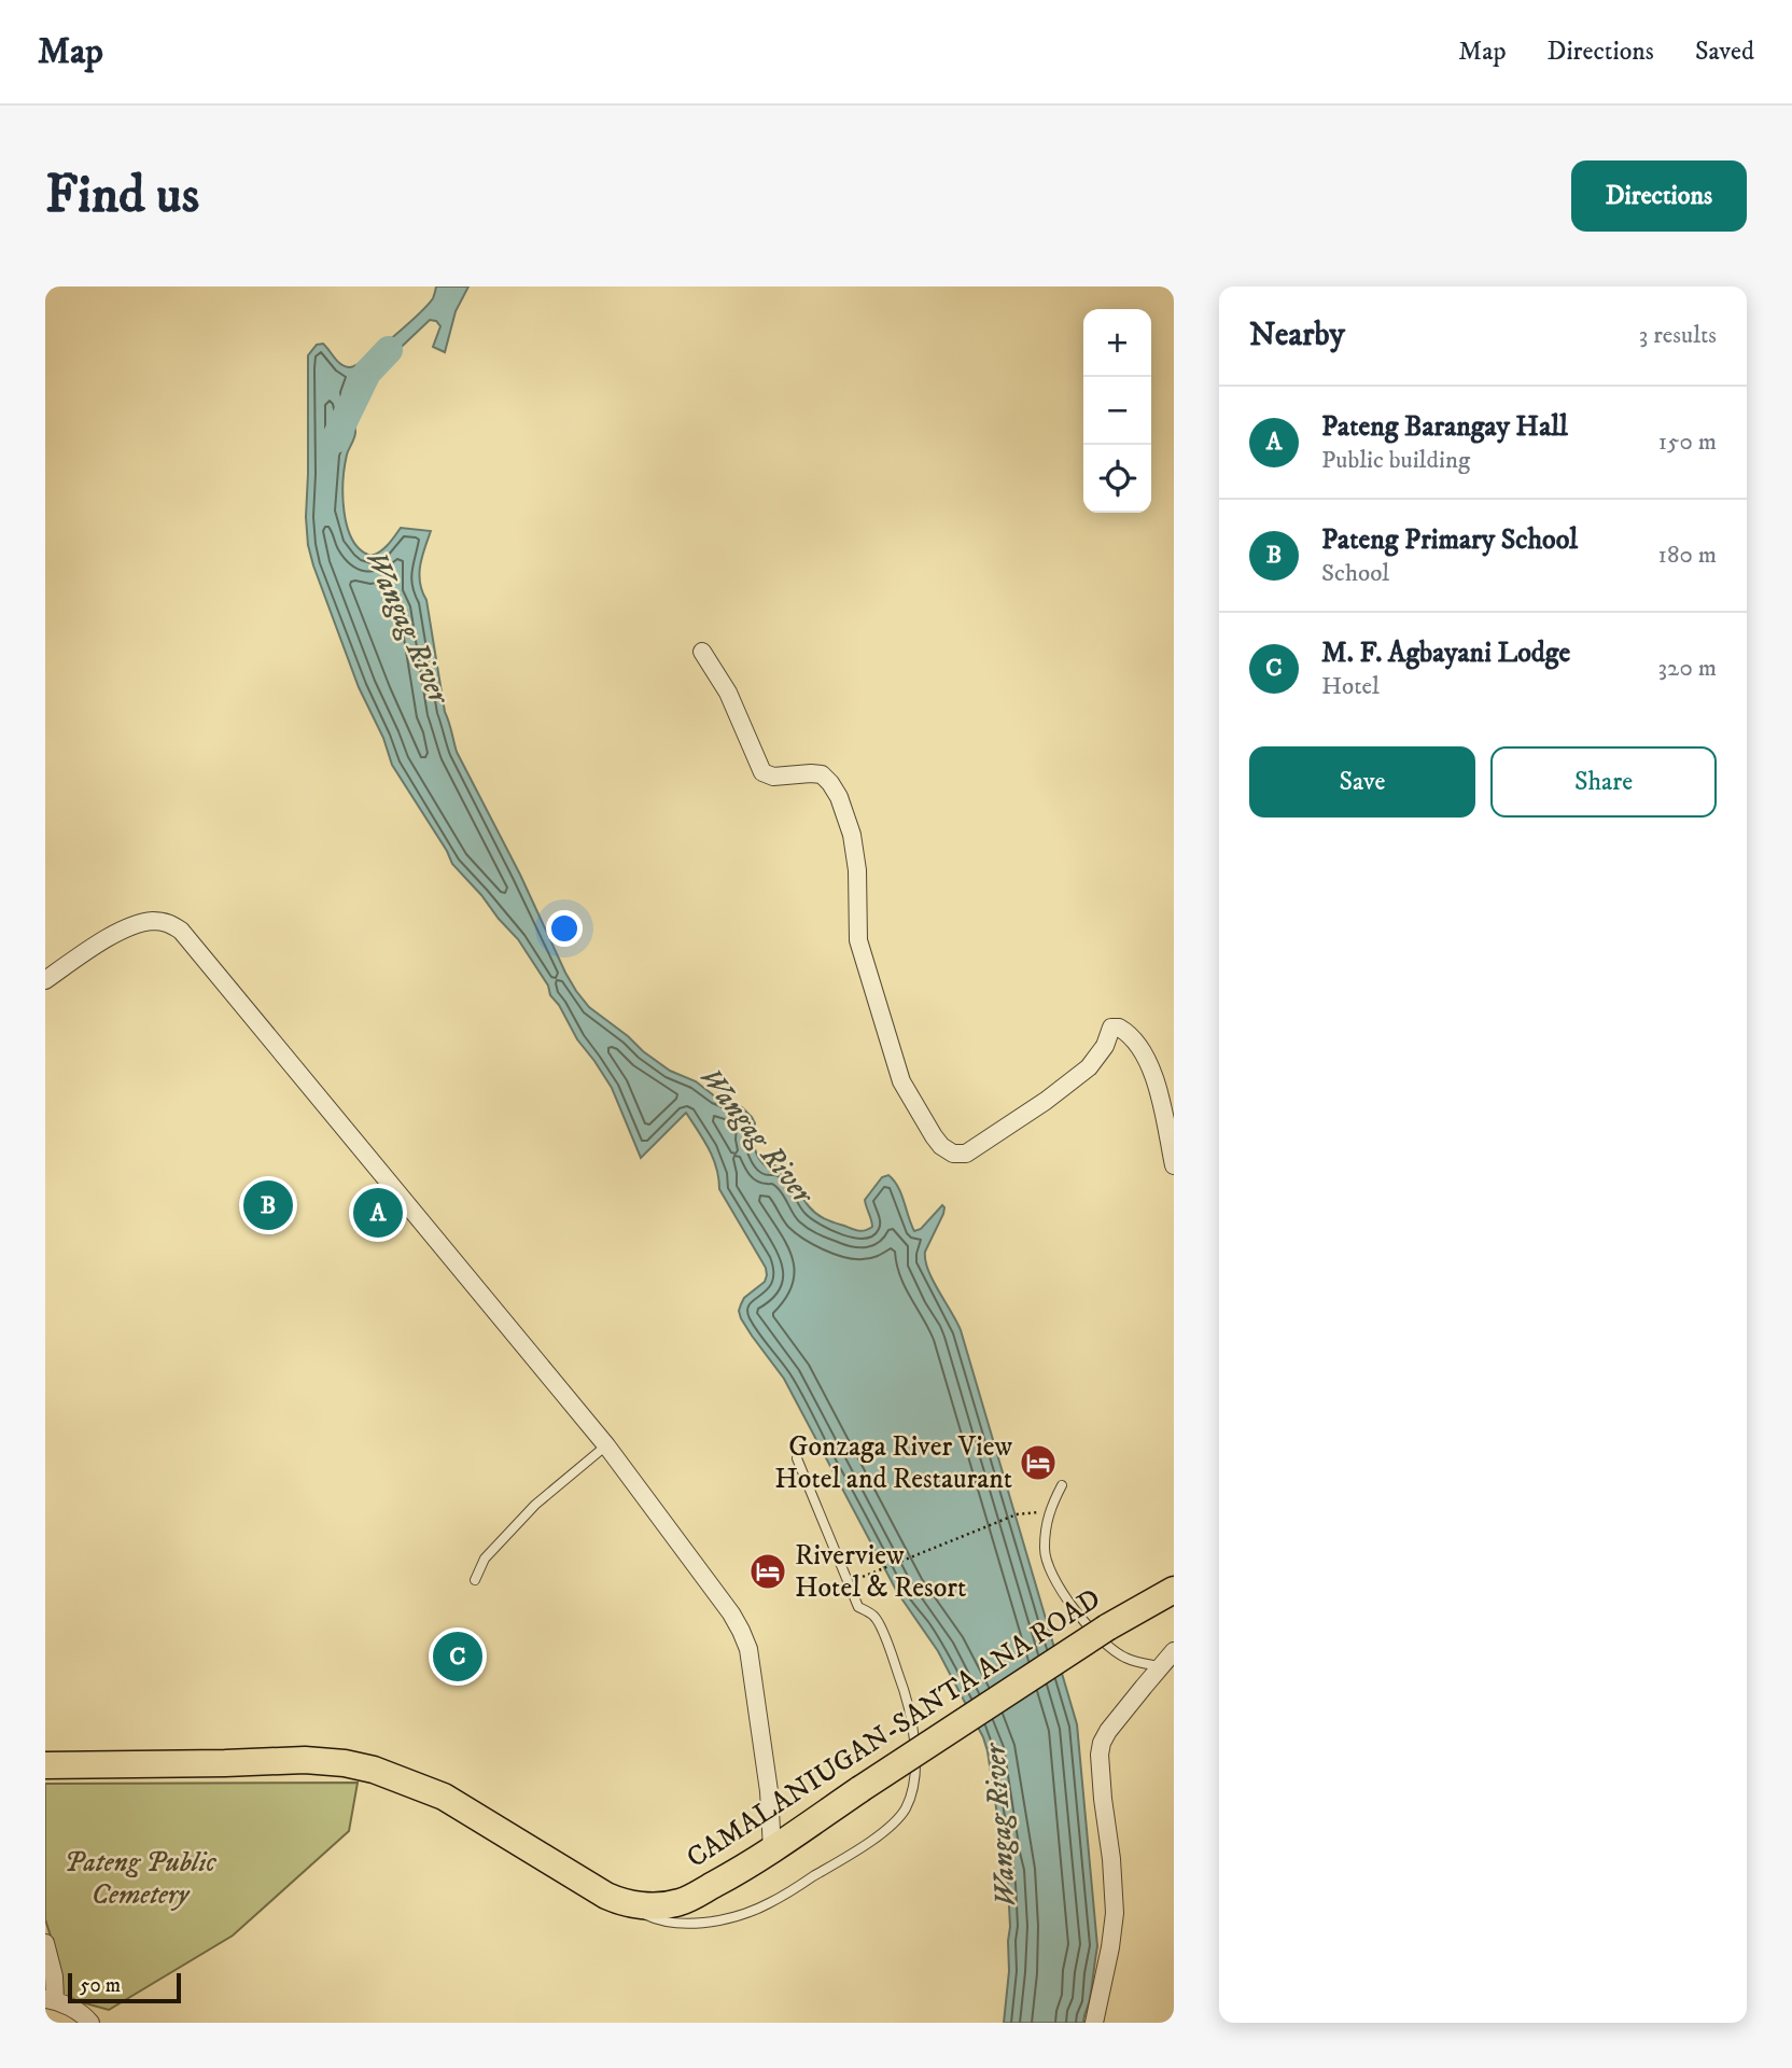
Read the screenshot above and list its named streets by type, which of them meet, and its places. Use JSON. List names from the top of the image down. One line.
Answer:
{"streets":{"main road":["CAMALANIUGAN-SANTA ANA ROAD"]},"water":["Wangag River"],"parks":["Pateng Public Cemetery"],"places":{"hotel":["Gonzaga River View Hotel and Restaurant","Riverview Hotel & Resort"]},"scale_bar":"50 m","page":{"header":"Map","nav":["Map","Directions","Saved"],"buttons":["Directions",["Save","Share"]],"title":"Find us","heading":["Nearby","3 results"],"map_buttons":["+","−"],"list":[{"mark":"A","name":"Pateng Barangay Hall","note":"Public building","value":"150 m"},{"mark":"B","name":"Pateng Primary School","note":"School","value":"180 m"},{"mark":"C","name":"M. F. Agbayani Lodge","note":"Hotel","value":"320 m"}],"pins":["B","A","C"],"scale":"50 m"}}
